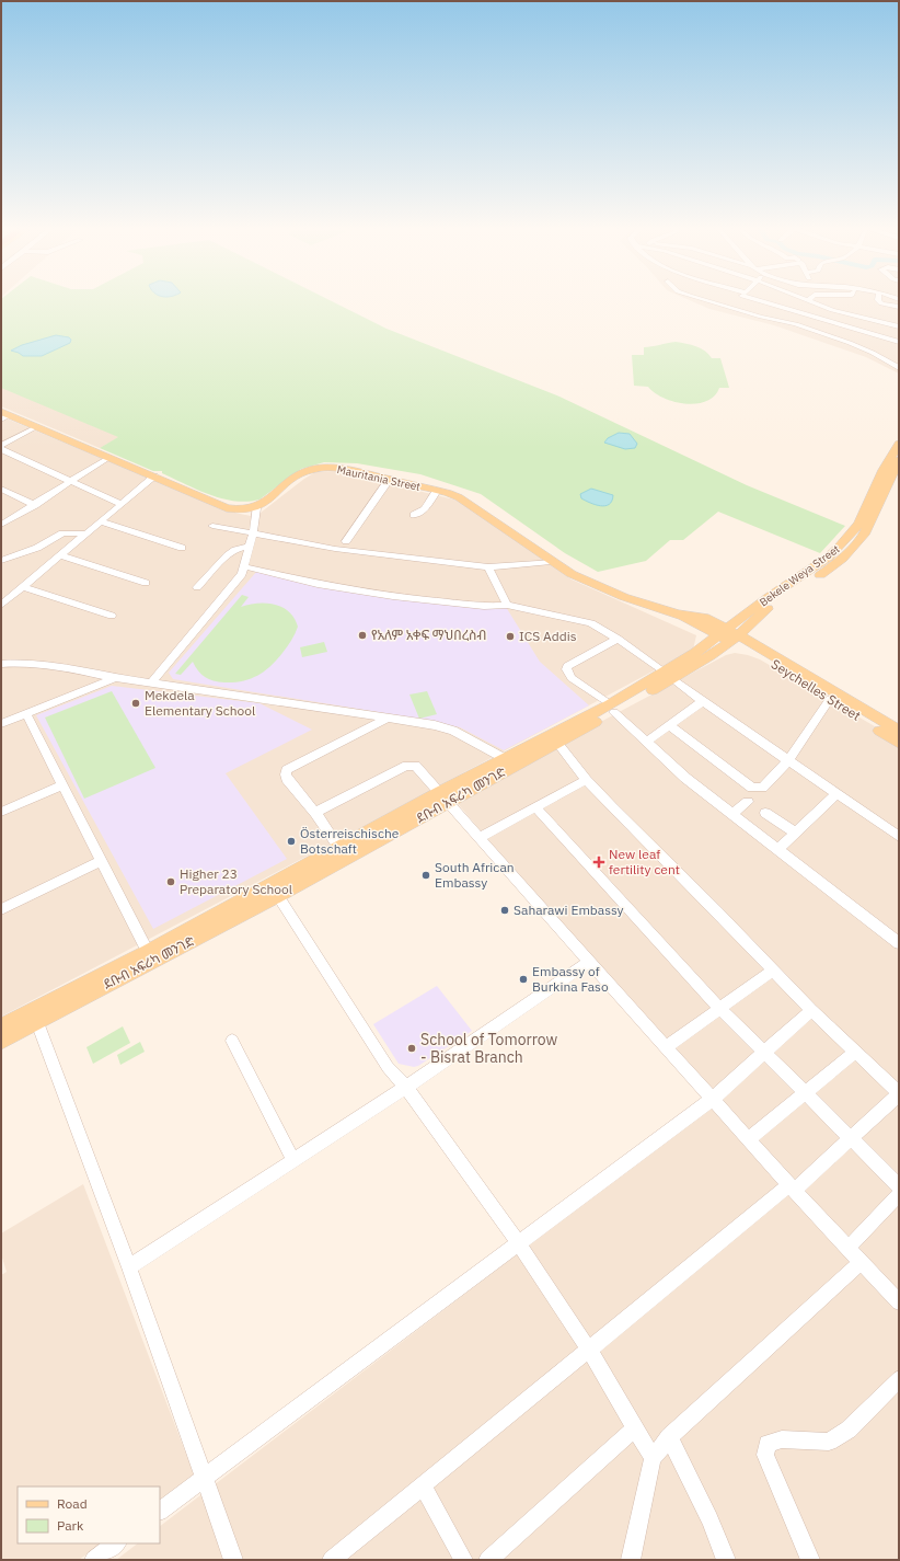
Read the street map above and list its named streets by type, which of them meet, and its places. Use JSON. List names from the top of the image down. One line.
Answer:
{"streets":{"main road":["Mauritania Street","Bekele Weya Street","Seychelles Street","ደቡብ አፍሪካ መንገድ"]},"crossings":[["Mauritania Street","Bekele Weya Street"],["Mauritania Street","Seychelles Street"],["Mauritania Street","ደቡብ አፍሪካ መንገድ"],["Bekele Weya Street","Seychelles Street"],["Bekele Weya Street","ደቡብ አፍሪካ መንገድ"],["Seychelles Street","ደቡብ አፍሪካ መንገድ"]],"places":{"other":["የአለም አቀፍ ማህበረስብ","ICS Addis","Mekdela Elementary School","Österreischische Botschaft","South African Embassy","Higher 23 Preparatory School","Saharawi Embassy","Embassy of Burkina Faso","School of Tomorrow - Bisrat Branch"],"health":["New leaf fertility cent"]},"legend":["Road","Park"]}
